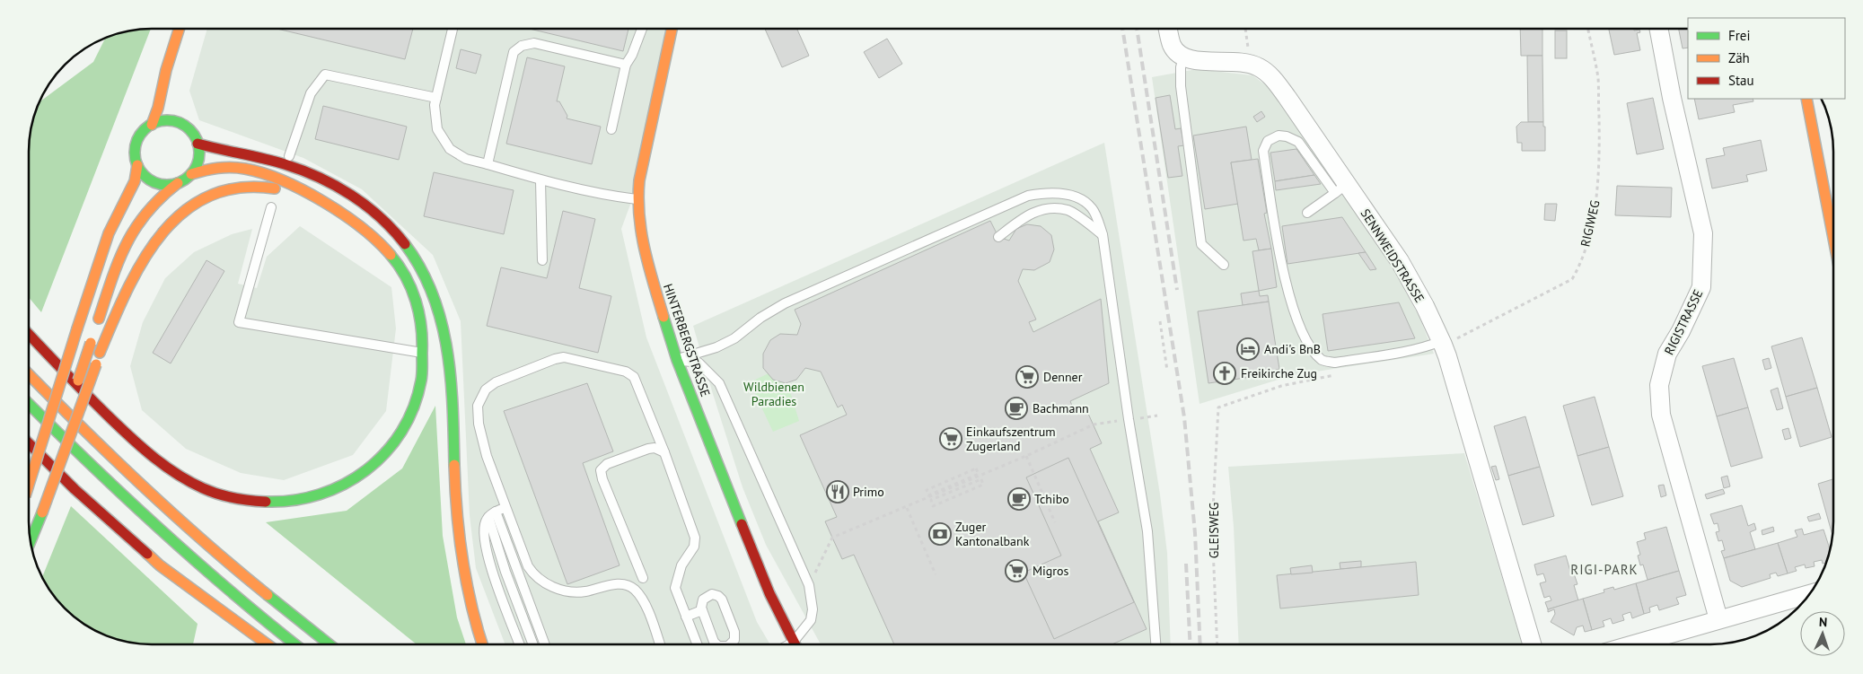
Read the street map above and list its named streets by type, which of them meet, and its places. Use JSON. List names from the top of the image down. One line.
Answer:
{"streets":{"main road":["HINTERBERGSTRASSE"],"street":["SENNWEIDSTRASSE","RIGISTRASSE"],"path":["RIGIWEG","GLEISWEG"]},"crossings":[["RIGIWEG","SENNWEIDSTRASSE"]],"districts":["RIGI-PARK"],"parks":["Wildbienen Paradies"],"places":{"hotel":["Andi's BnB"],"church":["Freikirche Zug"],"supermarket":["Denner","Einkaufszentrum Zugerland","Migros"],"cafe":["Bachmann","Tchibo"],"restaurant":["Primo"],"bank":["Zuger Kantonalbank"]},"legend":["Frei","Zäh","Stau"],"north":"top"}
